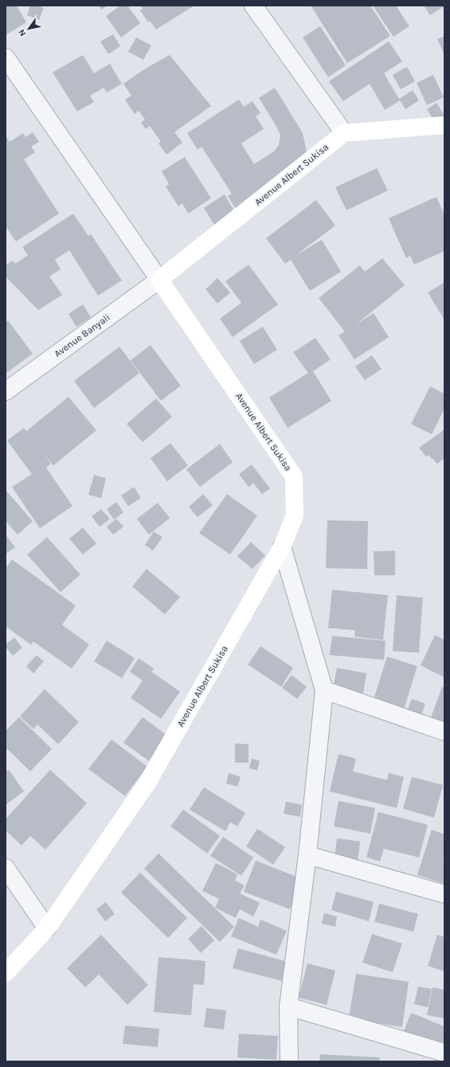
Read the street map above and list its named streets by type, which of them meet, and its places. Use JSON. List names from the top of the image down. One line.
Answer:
{"streets":{"street":["Avenue Albert Sukisa","Avenue Banyali"]},"crossings":[["Avenue Albert Sukisa","Avenue Banyali"]],"north":"bottom left"}
